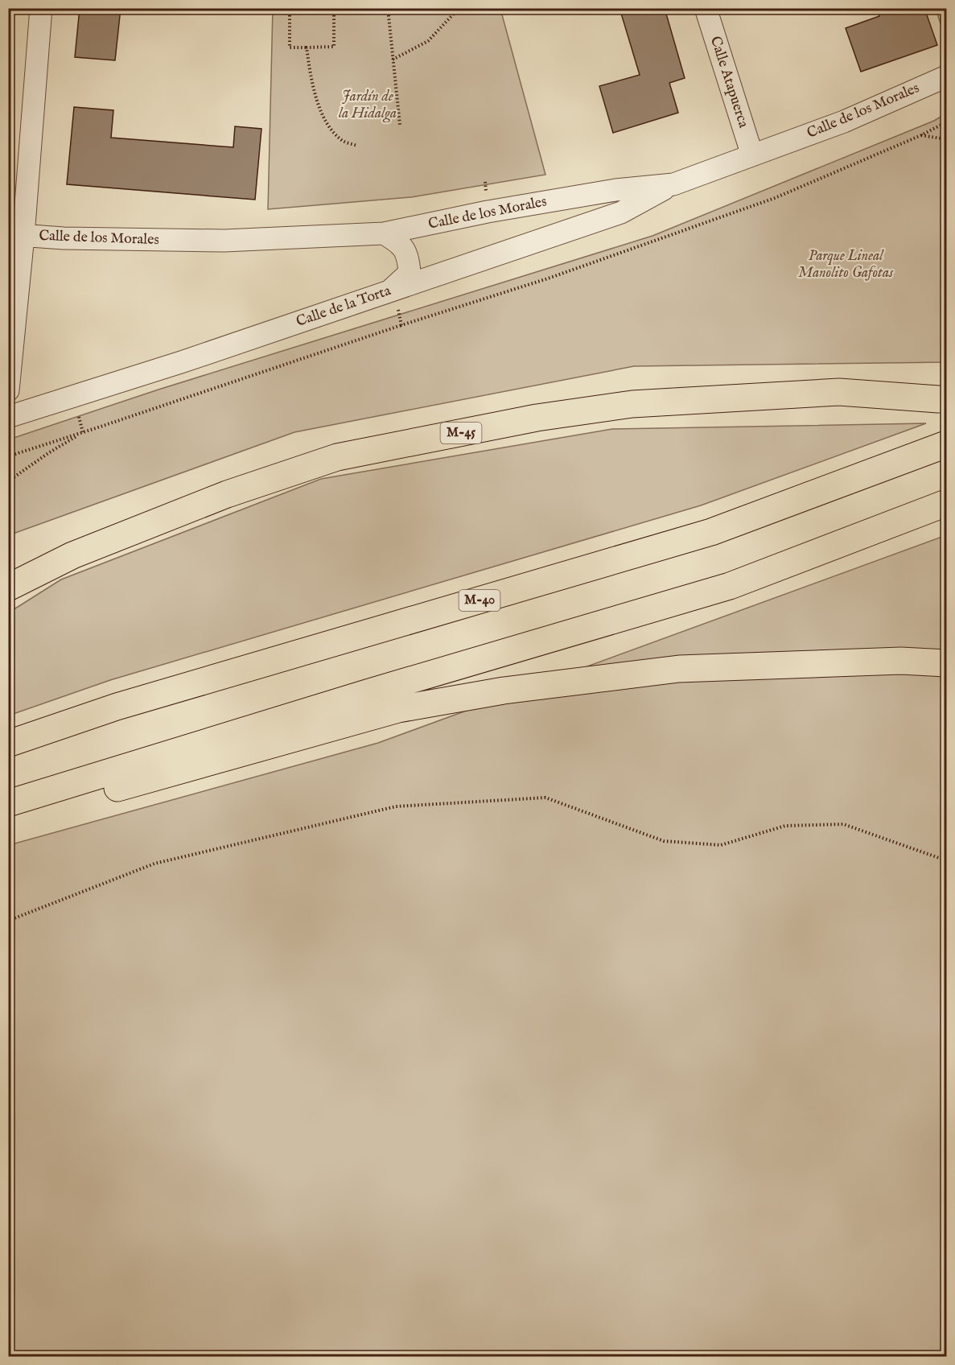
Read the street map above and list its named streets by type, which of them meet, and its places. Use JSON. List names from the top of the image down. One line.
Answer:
{"streets":{"highway":["M-45","M-40"],"street":["Calle Atapuerca","Calle de los Morales","Calle de la Torta"]},"crossings":[["Calle Atapuerca","Calle de los Morales"],["Calle de los Morales","Calle de la Torta"]],"parks":["Jardín de la Hidalga","Parque Lineal Manolito Gafotas"]}
